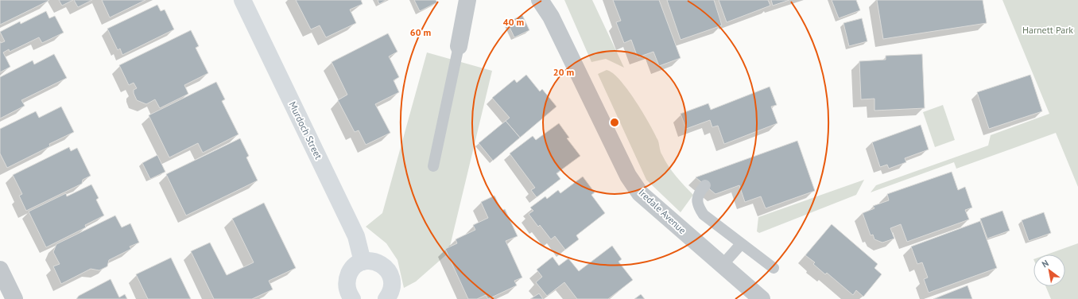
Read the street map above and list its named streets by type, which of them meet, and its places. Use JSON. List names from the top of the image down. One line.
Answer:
{"streets":{"main road":["Murdoch Street"],"street":["Iredale Avenue"]},"parks":["Harnett Park"],"north":"top left","rings":["40 m","60 m","20 m"]}
